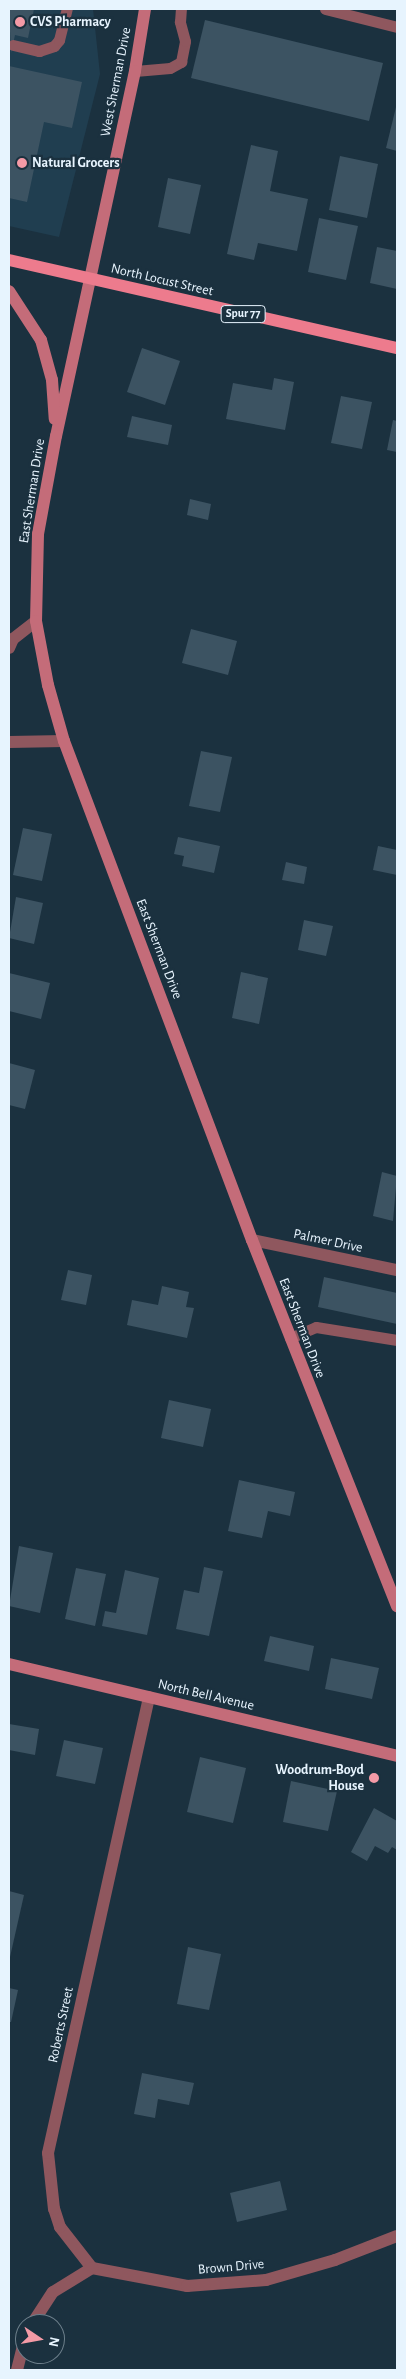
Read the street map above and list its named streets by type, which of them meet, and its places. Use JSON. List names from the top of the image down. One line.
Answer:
{"streets":{"main road":["West Sherman Drive","North Locust Street","Spur 77","East Sherman Drive","North Bell Avenue"],"street":["Palmer Drive","Roberts Street","Brown Drive"]},"crossings":[["West Sherman Drive","North Locust Street"],["West Sherman Drive","East Sherman Drive"],["North Locust Street","East Sherman Drive"],["East Sherman Drive","Palmer Drive"],["North Bell Avenue","Roberts Street"],["Roberts Street","Brown Drive"]],"places":["CVS Pharmacy","Natural Grocers","Woodrum-Boyd House"],"north":"right"}
